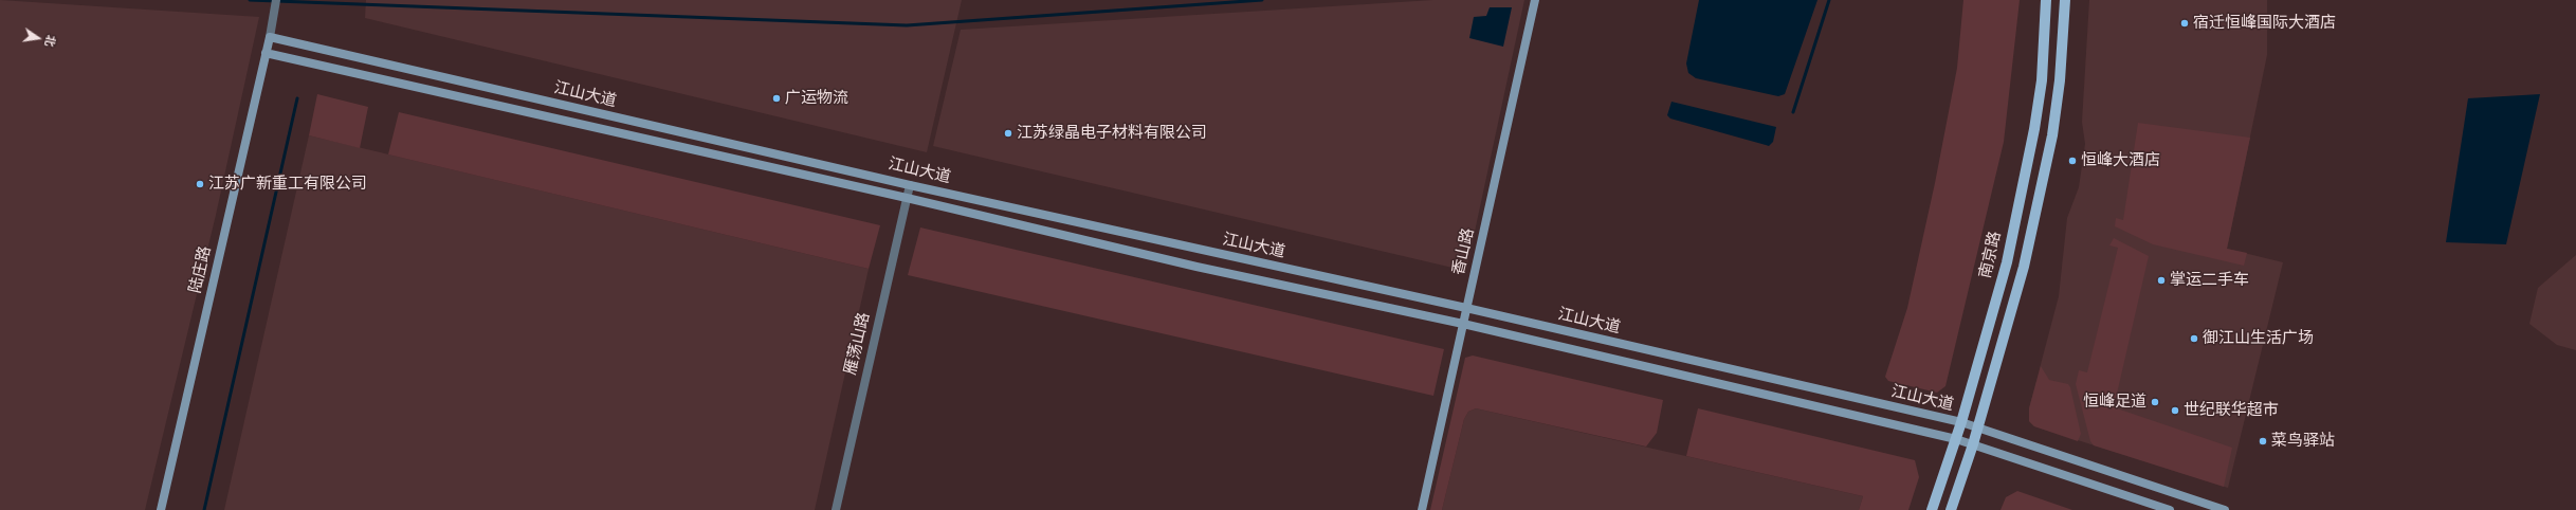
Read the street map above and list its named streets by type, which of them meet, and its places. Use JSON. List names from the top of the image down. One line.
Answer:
{"streets":{"main road":["南京路"],"street":["江山大道","香山路","陆庄路","雁荡山路"]},"crossings":[["江山大道","香山路"],["江山大道","南京路"],["江山大道","陆庄路"],["江山大道","雁荡山路"]],"places":["宿迁恒峰国际大酒店","广运物流","江苏绿晶电子材料有限公司","恒峰大酒店","江苏广新重工有限公司","掌运二手车","御江山生活广场","恒峰足道","世纪联华超市","菜鸟驿站"],"north":"right"}
